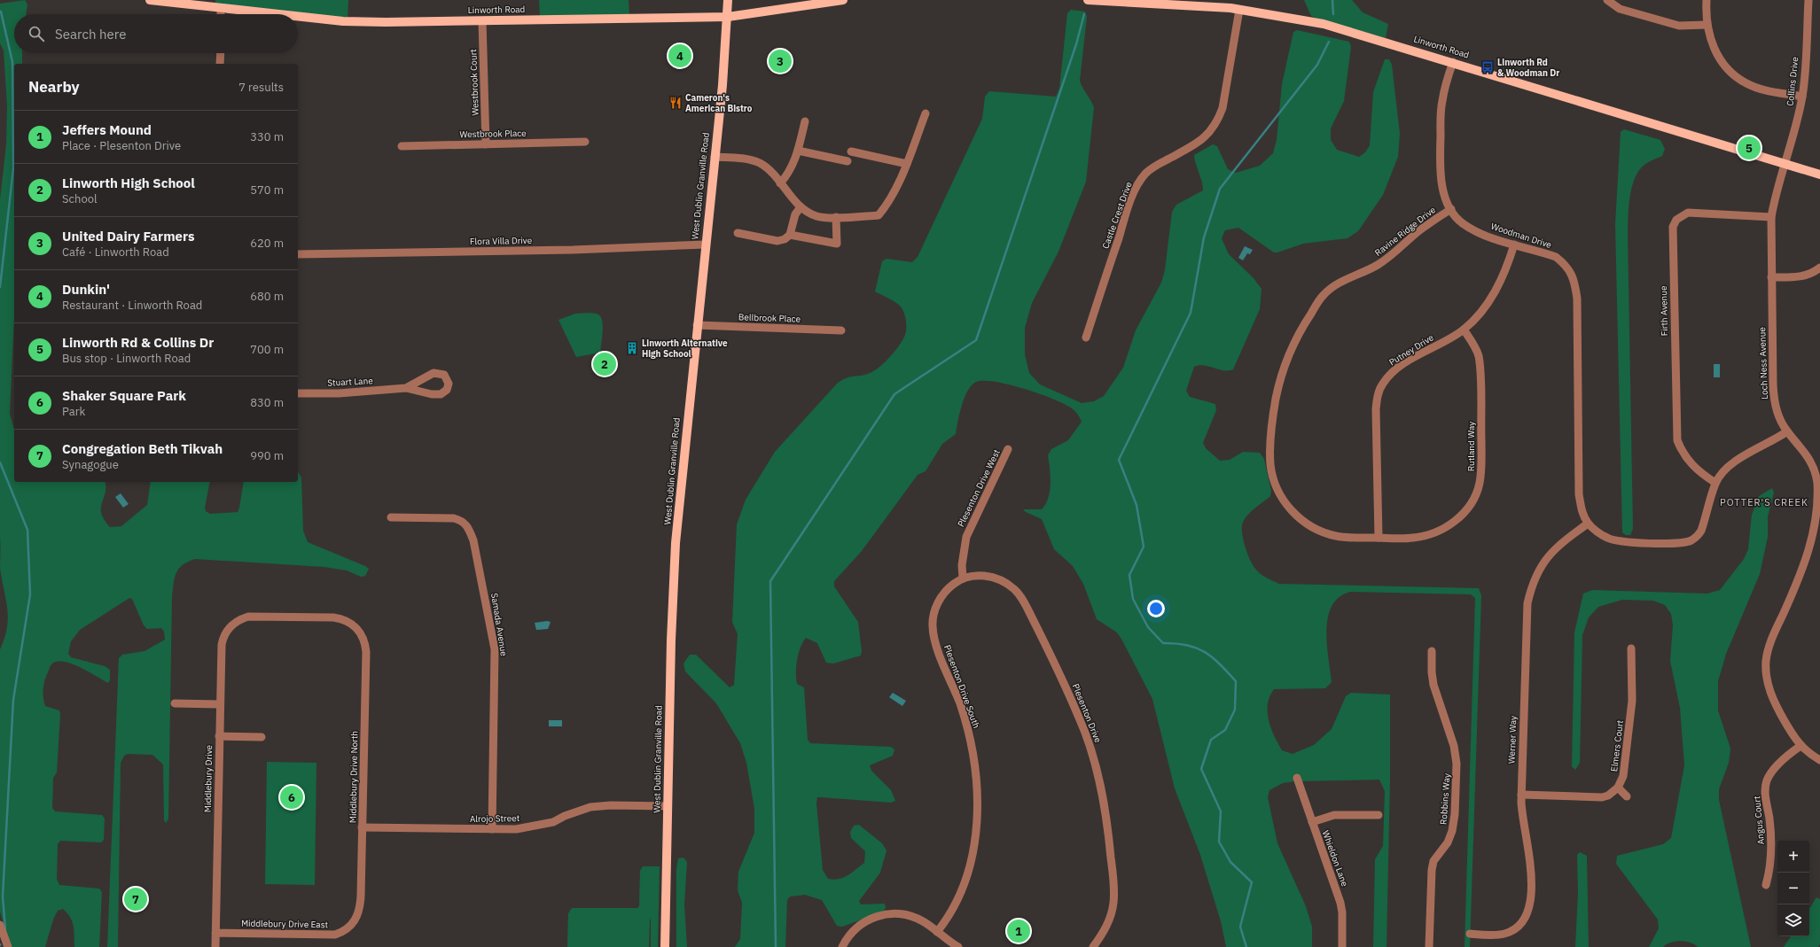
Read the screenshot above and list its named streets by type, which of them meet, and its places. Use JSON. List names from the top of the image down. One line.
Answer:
{"streets":{"main road":["Linworth Road","West Dublin Granville Road"],"street":["Collins Drive","Westbrook Court","Westbrook Place","Castle Crest Drive","Ravine Ridge Drive","Woodman Drive","Flora Villa Drive","Firth Avenue","Bellbrook Place","Putney Drive","Loch Ness Avenue","Stuart Lane","Rutland Way","Plesenton Drive West","Samada Avenue","Plesenton Drive South","Plesenton Drive","Werner Way","Elmers Court","Middlebury Drive North","Middlebury Drive","Robbins Way","Alrojo Street","Angus Court","Whieldon Lane","Middlebury Drive East"]},"crossings":[["Linworth Road","Collins Drive"],["Linworth Road","Westbrook Court"],["Linworth Road","West Dublin Granville Road"],["Linworth Road","Castle Crest Drive"],["Linworth Road","Woodman Drive"],["Linworth Road","Loch Ness Avenue"],["Collins Drive","Loch Ness Avenue"],["Westbrook Court","Westbrook Place"],["West Dublin Granville Road","Flora Villa Drive"],["West Dublin Granville Road","Bellbrook Place"],["West Dublin Granville Road","Alrojo Street"],["Ravine Ridge Drive","Woodman Drive"],["Ravine Ridge Drive","Putney Drive"],["Ravine Ridge Drive","Rutland Way"],["Woodman Drive","Putney Drive"],["Woodman Drive","Werner Way"],["Firth Avenue","Loch Ness Avenue"],["Putney Drive","Rutland Way"],["Loch Ness Avenue","Angus Court"],["Plesenton Drive West","Plesenton Drive South"],["Plesenton Drive West","Plesenton Drive"],["Samada Avenue","Alrojo Street"],["Plesenton Drive South","Plesenton Drive"],["Middlebury Drive North","Middlebury Drive"],["Middlebury Drive North","Alrojo Street"],["Middlebury Drive North","Middlebury Drive East"],["Middlebury Drive","Middlebury Drive East"]],"districts":["POTTER'S CREEK"],"places":{"bus stop":["Linworth Rd & Woodman Dr"],"restaurant":["Cameron's American Bistro"],"building":["Linworth Alternative High School"]},"page":{"search":"Search here","pins":["4","3","5","2","6","7","1"],"heading":["Nearby","7 results"],"list":[{"mark":"1","name":"Jeffers Mound","note":"Place · Plesenton Drive","value":"330 m"},{"mark":"2","name":"Linworth High School","note":"School","value":"570 m"},{"mark":"3","name":"United Dairy Farmers","note":"Café · Linworth Road","value":"620 m"},{"mark":"4","name":"Dunkin'","note":"Restaurant · Linworth Road","value":"680 m"},{"mark":"5","name":"Linworth Rd & Collins Dr","note":"Bus stop · Linworth Road","value":"700 m"},{"mark":"6","name":"Shaker Square Park","note":"Park","value":"830 m"},{"mark":"7","name":"Congregation Beth Tikvah","note":"Synagogue","value":"990 m"}],"map_buttons":["+","−"]}}
